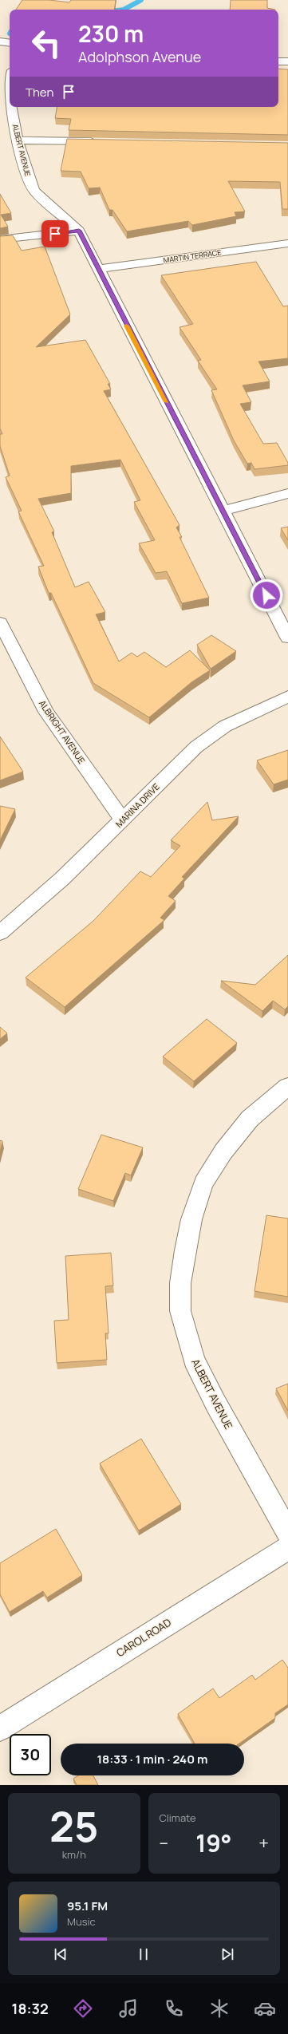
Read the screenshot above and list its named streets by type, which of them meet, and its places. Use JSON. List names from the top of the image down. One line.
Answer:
{"streets":{"street":["ALBERT AVENUE","MARTIN TERRACE","ALBRIGHT AVENUE","MARINA DRIVE","CAROL ROAD"]},"crossings":[["ALBERT AVENUE","MARTIN TERRACE"],["ALBRIGHT AVENUE","MARINA DRIVE"]],"page":{"turn":["230 m","Adolphson Avenue"],"then":"Then","limit":"30","trip":"18:33 · 1 min · 240 m","tile":[["25","km/h"],"Climate"],"heat":["−","19°","+"],"song":["95.1 FM","Music"],"tabs":"18:32"}}
